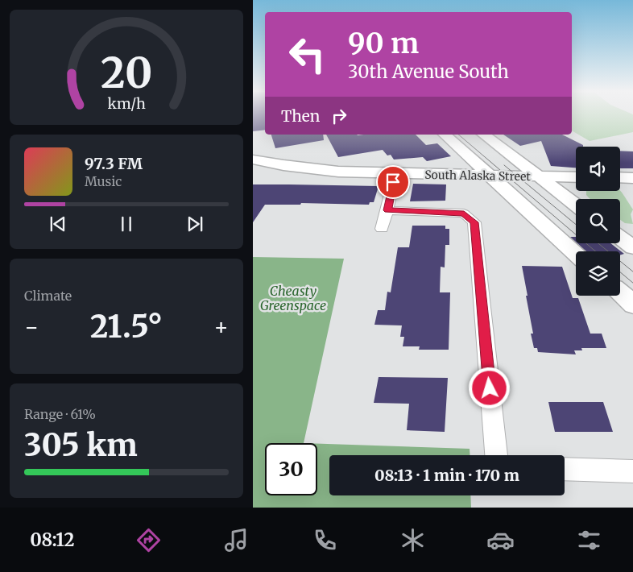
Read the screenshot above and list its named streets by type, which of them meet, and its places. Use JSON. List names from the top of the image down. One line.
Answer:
{"streets":{"main road":["South Alaska Street"]},"parks":["Cheasty Greenspace"],"page":{"turn":["90 m","30th Avenue South"],"then":"Then","song":["97.3 FM","Music"],"tile":["Climate",["Range · 61%","305 km"]],"heat":["−","21.5°","+"],"limit":"30","trip":"08:13 · 1 min · 170 m","tabs":"08:12","gauge":["20","km/h"]}}
